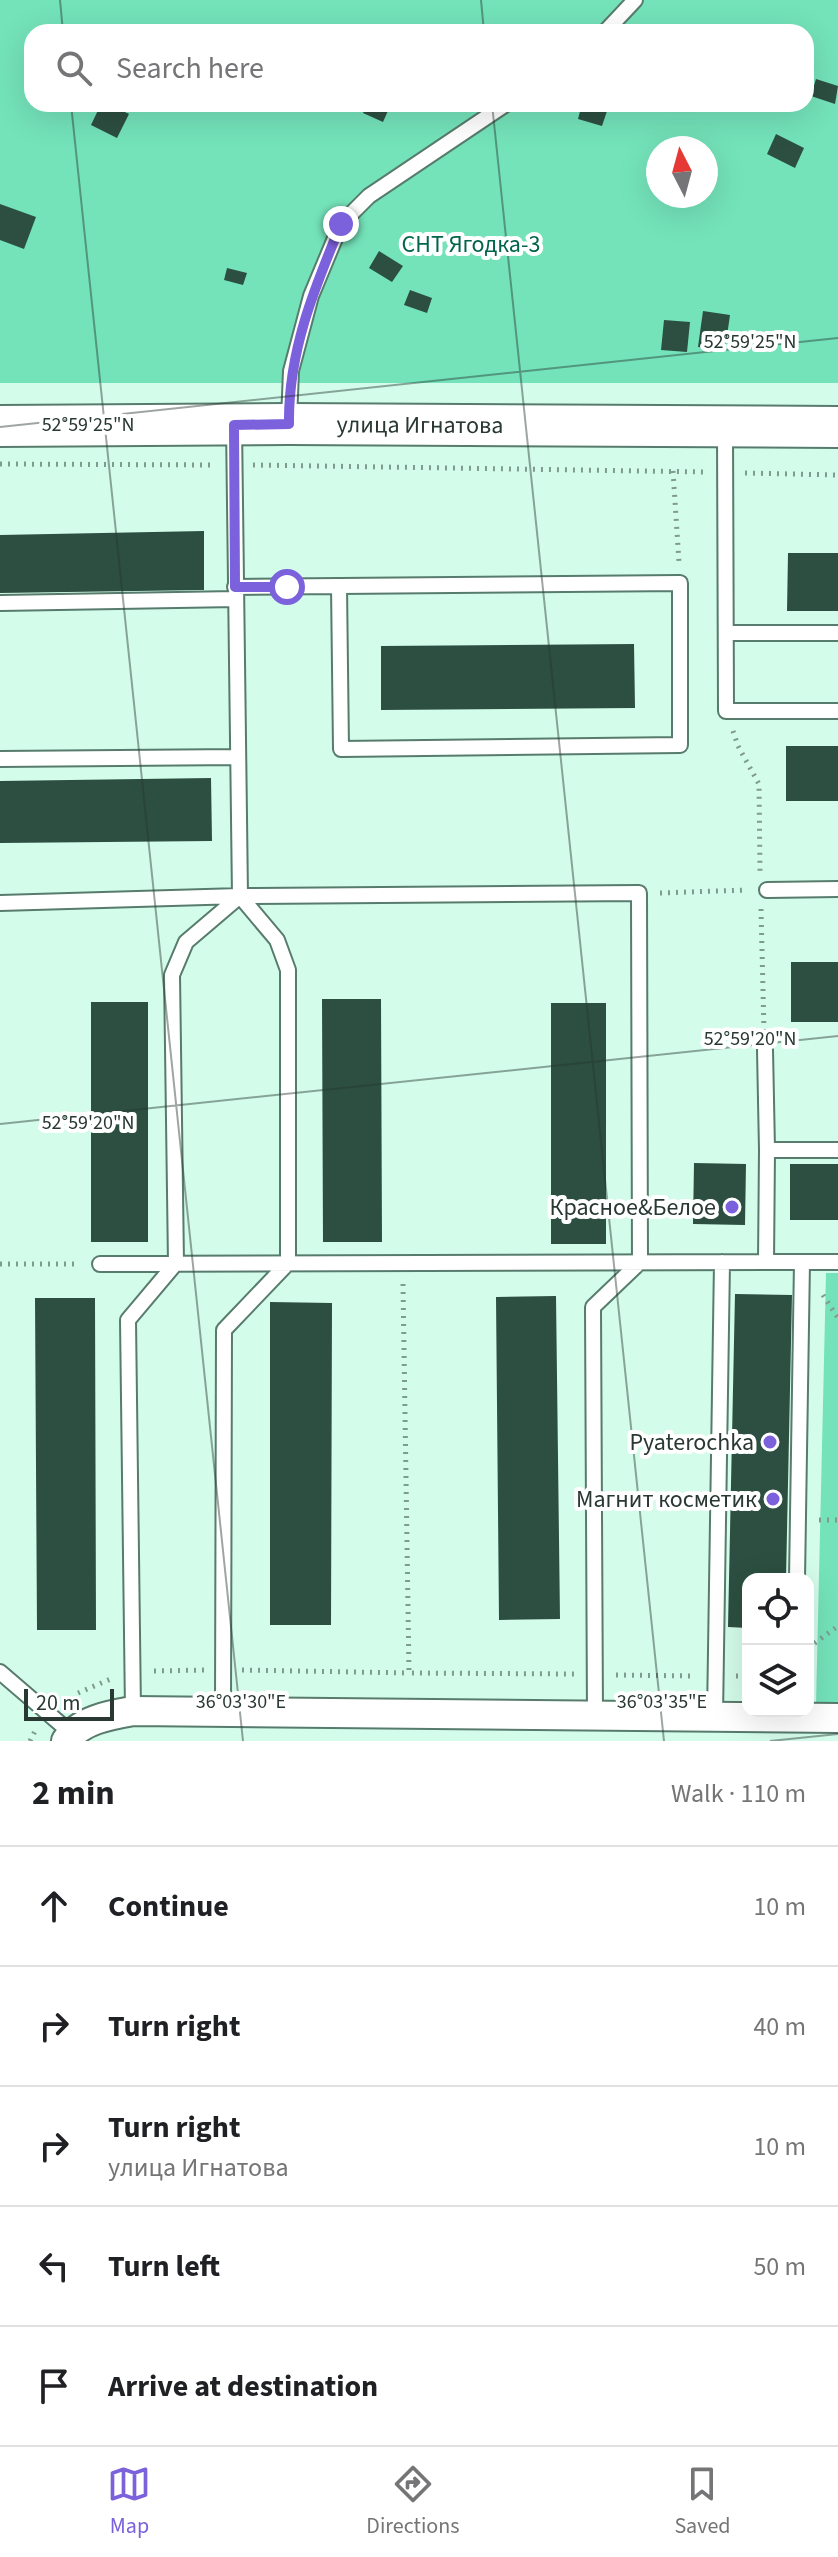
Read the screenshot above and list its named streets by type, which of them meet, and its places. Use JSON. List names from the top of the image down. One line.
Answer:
{"streets":{"main road":["улица Игнатова"]},"parks":["СНТ Ягодка-3"],"places":["Красное&Белое","Pyaterochka","Магнит косметик"],"scale_bar":"20 m","north":"top","page":{"search":"Search here","scale":"20 m","heading":["2 min","Walk · 110 m"],"list":[["Continue","10 m"],["Turn right","40 m"],["Turn right","улица Игнатова","10 m"],["Turn left","50 m"],"Arrive at destination"],"nav":["Map","Directions","Saved"]},"coordinates":["52°59'25\"N","52°59'20\"N","36°03'30\"E","36°03'35\"E"]}
